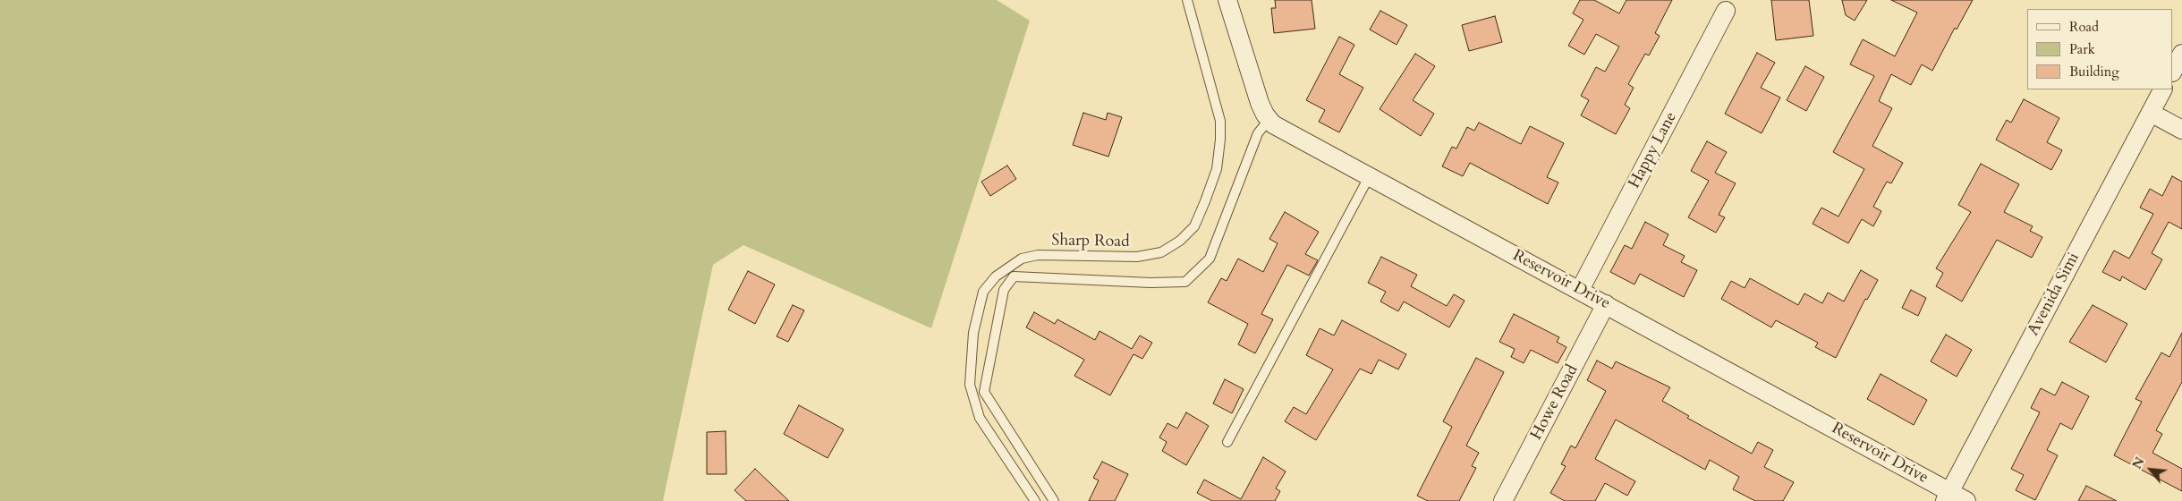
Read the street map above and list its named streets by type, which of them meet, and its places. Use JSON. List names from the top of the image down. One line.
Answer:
{"streets":{"street":["Happy Lane","Reservoir Drive","Avenida Simi","Howe Road"],"lane":["Sharp Road"]},"crossings":[["Happy Lane","Reservoir Drive"],["Reservoir Drive","Avenida Simi"],["Reservoir Drive","Howe Road"]],"legend":["Road","Park","Building"],"north":"top left"}
